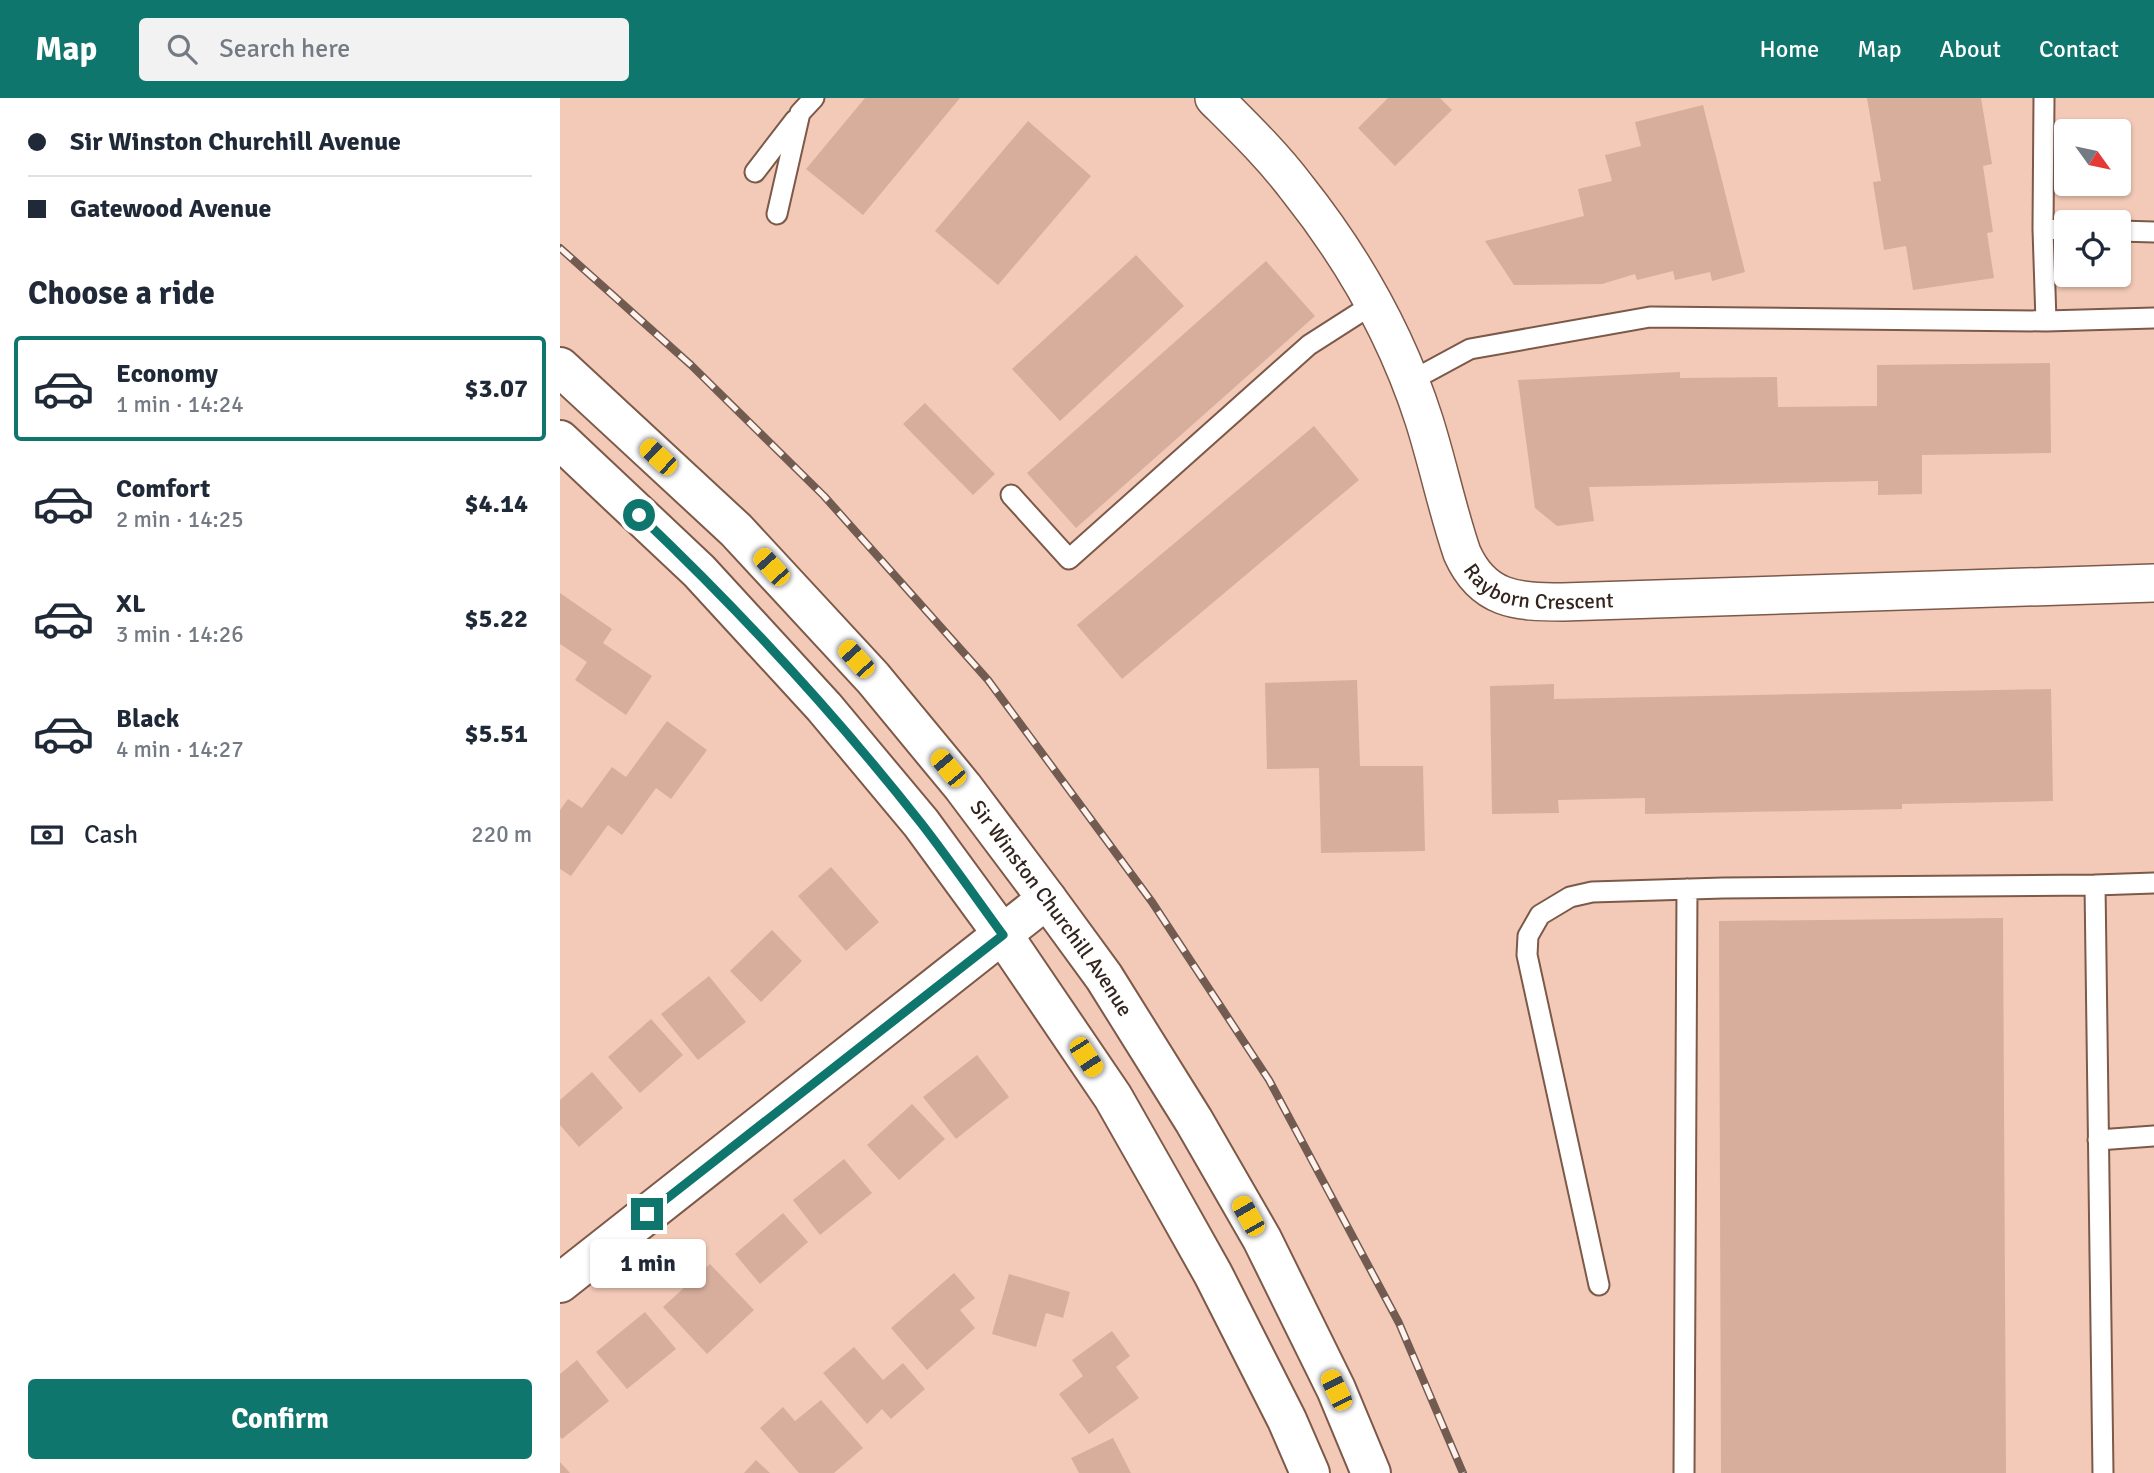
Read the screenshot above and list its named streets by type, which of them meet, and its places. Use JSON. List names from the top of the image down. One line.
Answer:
{"streets":{"main road":["Sir Winston Churchill Avenue"],"street":["Rayborn Crescent"]},"north":"bottom right","page":{"header":"Map","search":"Search here","nav":["Home","Map","About","Contact"],"banner":["Sir Winston Churchill Avenue","Gatewood Avenue"],"heading":"Choose a ride","list":[{"name":"Economy","note":"1 min · 14:24","value":"$3.07"},{"name":"Comfort","note":"2 min · 14:25","value":"$4.14"},{"name":"XL","note":"3 min · 14:26","value":"$5.22"},{"name":"Black","note":"4 min · 14:27","value":"$5.51"}],"pay":["Cash","220 m"],"bubble":"1 min","buttons":"Confirm"}}
